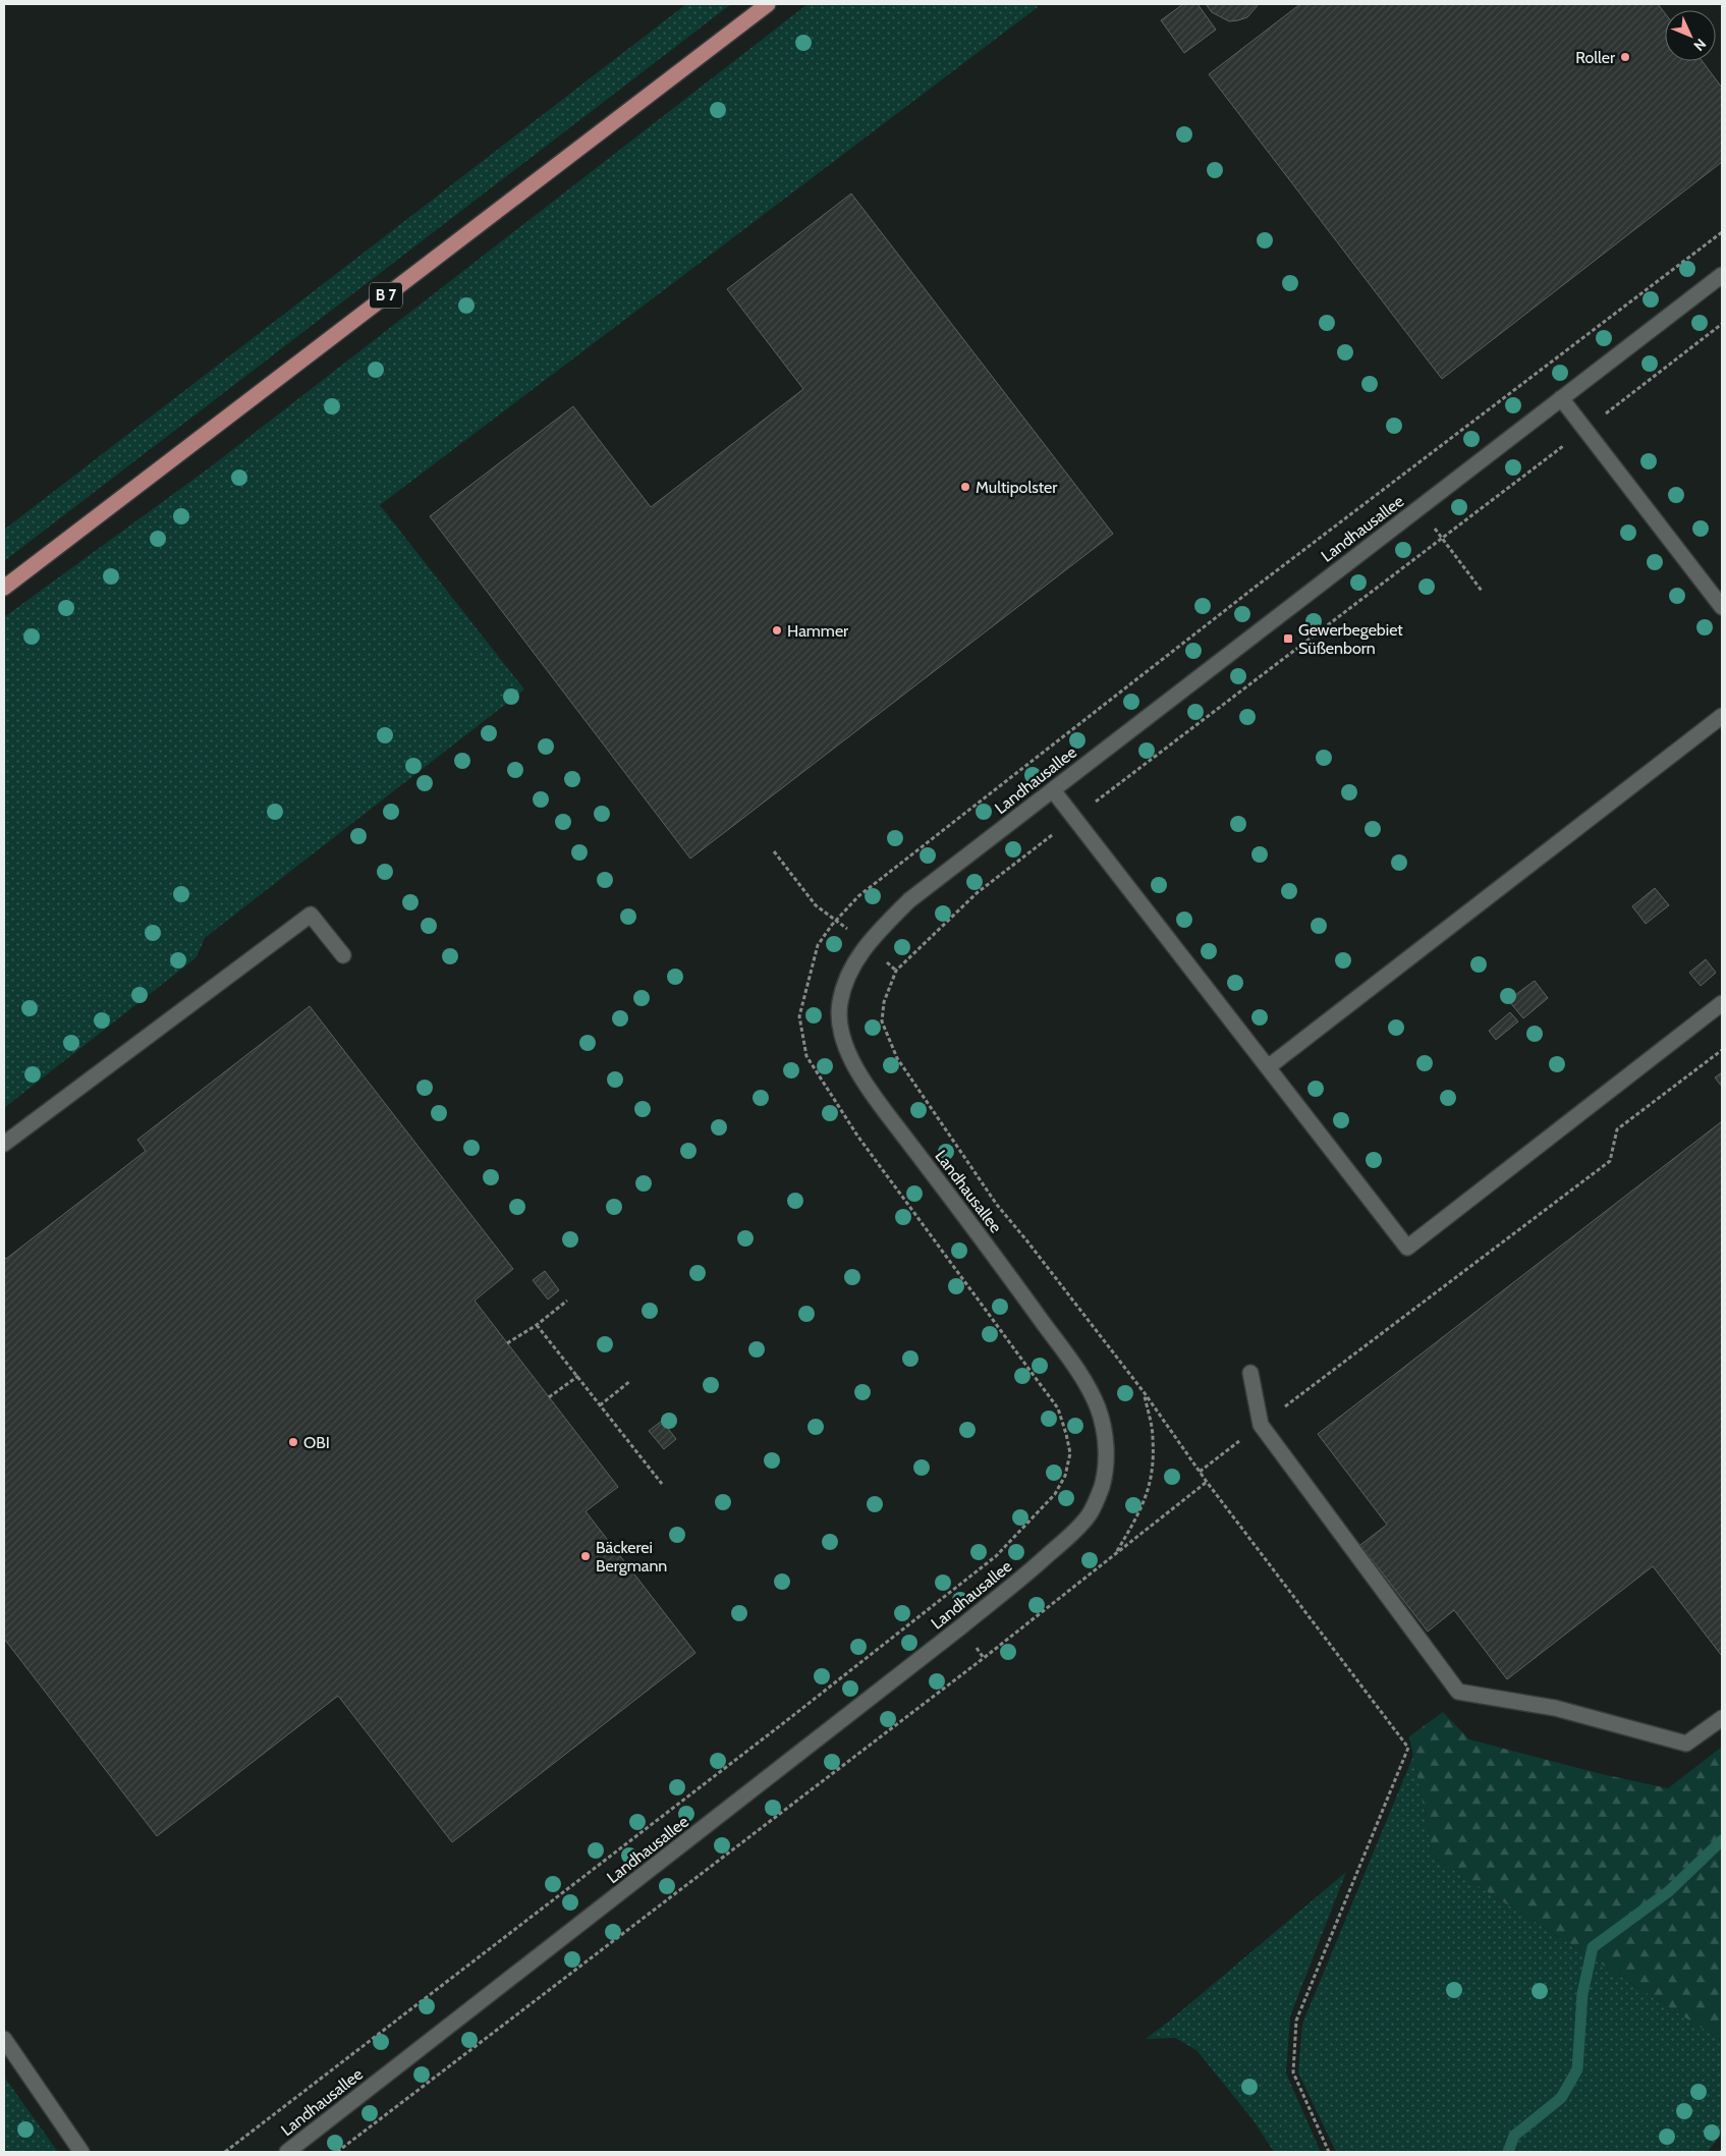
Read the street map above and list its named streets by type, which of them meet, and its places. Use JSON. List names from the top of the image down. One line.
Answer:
{"streets":{"main road":["B 7"],"street":["Landhausallee"]},"places":{"other":["Roller","Multipolster","Hammer","OBI","Bäckerei Bergmann"],"transit":["Gewerbegebiet Süßenborn"]},"north":"bottom right"}
